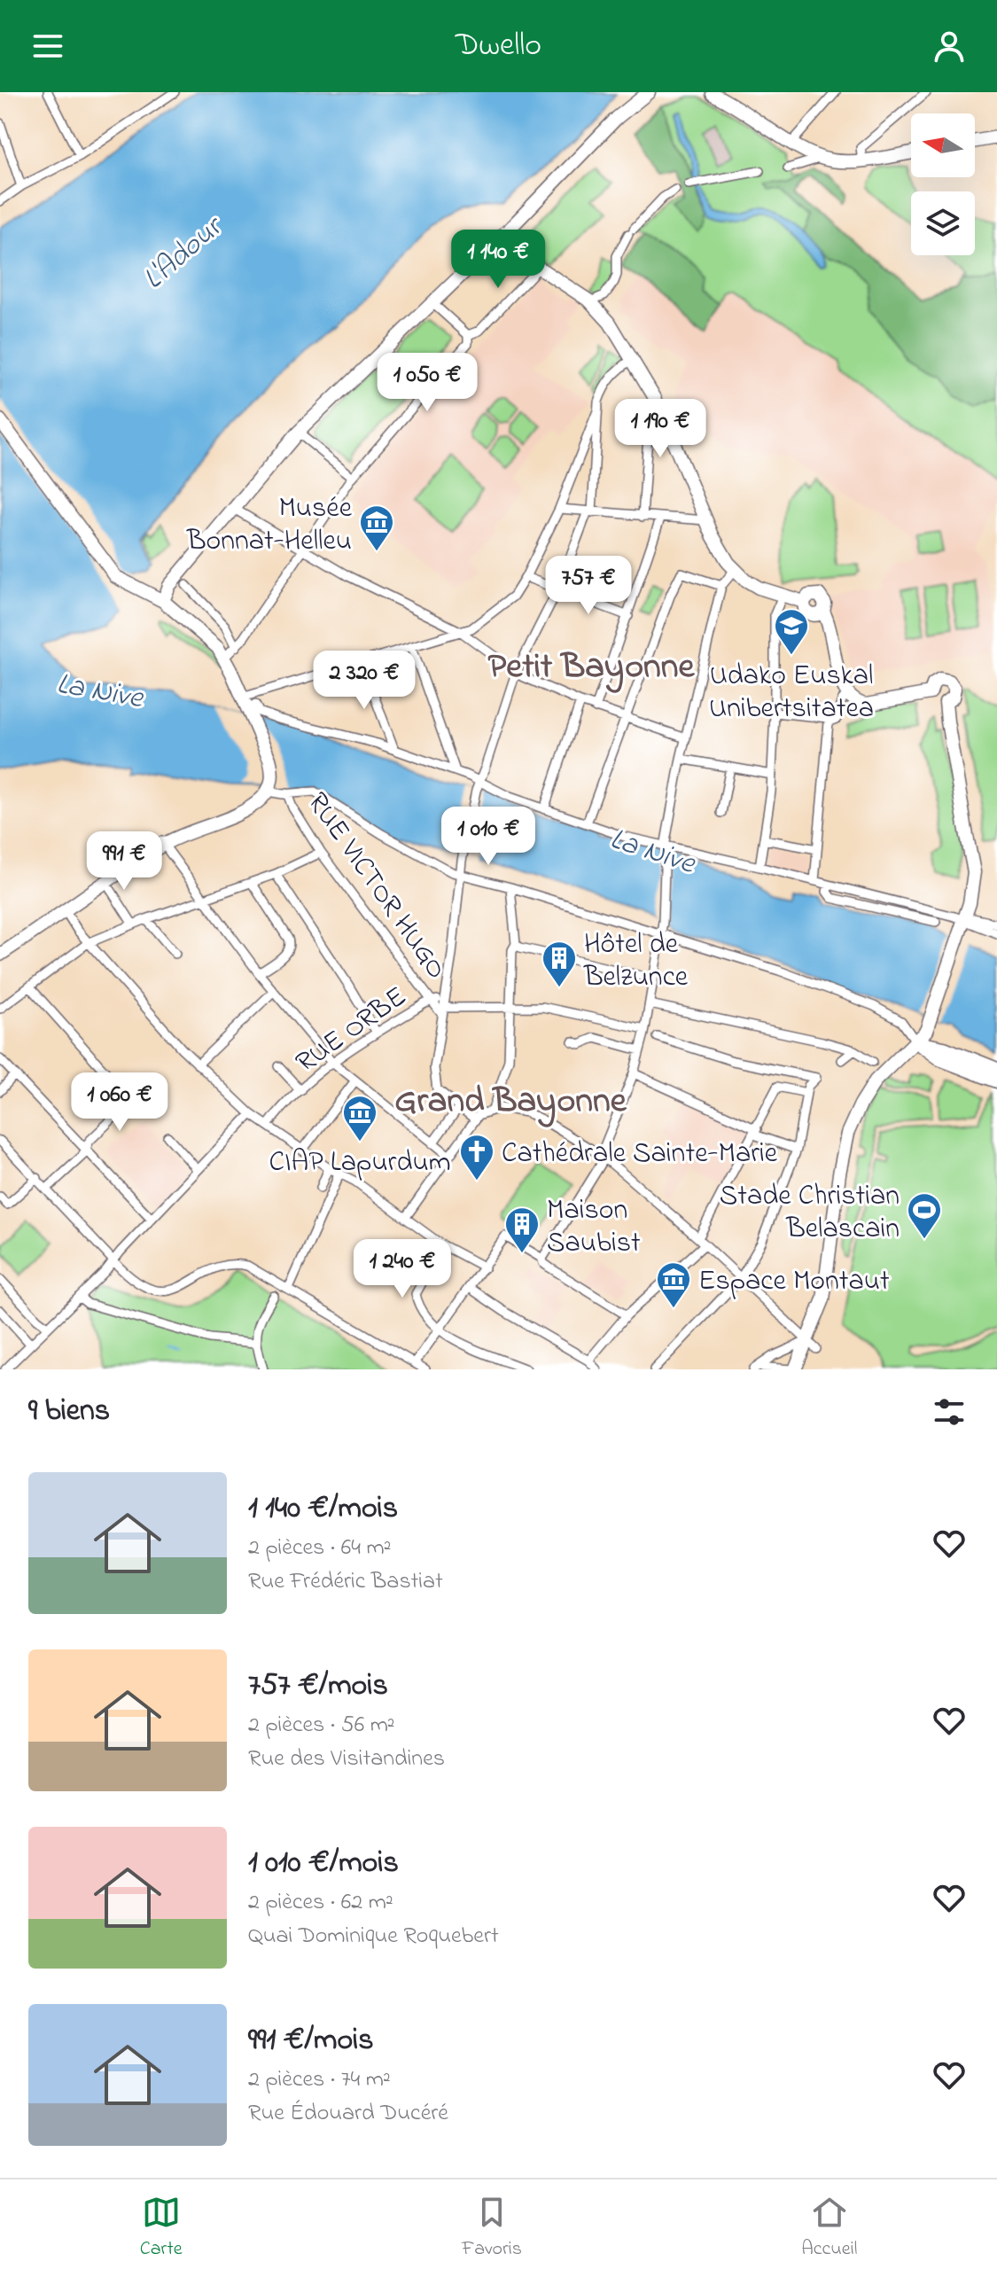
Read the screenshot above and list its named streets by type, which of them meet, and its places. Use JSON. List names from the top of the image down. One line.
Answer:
{"streets":{"street":["RUE VICTOR HUGO","RUE ORBE"]},"crossings":[["RUE VICTOR HUGO","RUE ORBE"]],"districts":["Petit Bayonne","Grand Bayonne"],"water":["L'Adour","La Nive"],"places":{"museum":["Musée Bonnat-Helleu","CIAP Lapurdum","Espace Montaut"],"school or university":["Udako Euskal Unibertsitatea"],"building":["Hôtel de Belzunce","Maison Saubist"],"church":["Cathédrale Sainte-Marie"],"sports":["Stade Christian Belascain"]},"north":"left","page":{"header":"Dwello","price":["1 140 €","1 050 €","1 190 €","757 €","2 320 €","1 010 €","991 €","1 060 €","1 240 €"],"heading":"9 biens","list":[{"name":"1 140 €/mois","note":"2 pièces · 64 m² · Rue Frédéric Bastiat"},{"name":"757 €/mois","note":"2 pièces · 56 m² · Rue des Visitandines"},{"name":"1 010 €/mois","note":"2 pièces · 62 m² · Quai Dominique Roquebert"},{"name":"991 €/mois","note":"2 pièces · 74 m² · Rue Édouard Ducéré"}],"tabs":["Carte","Favoris","Accueil"]}}
